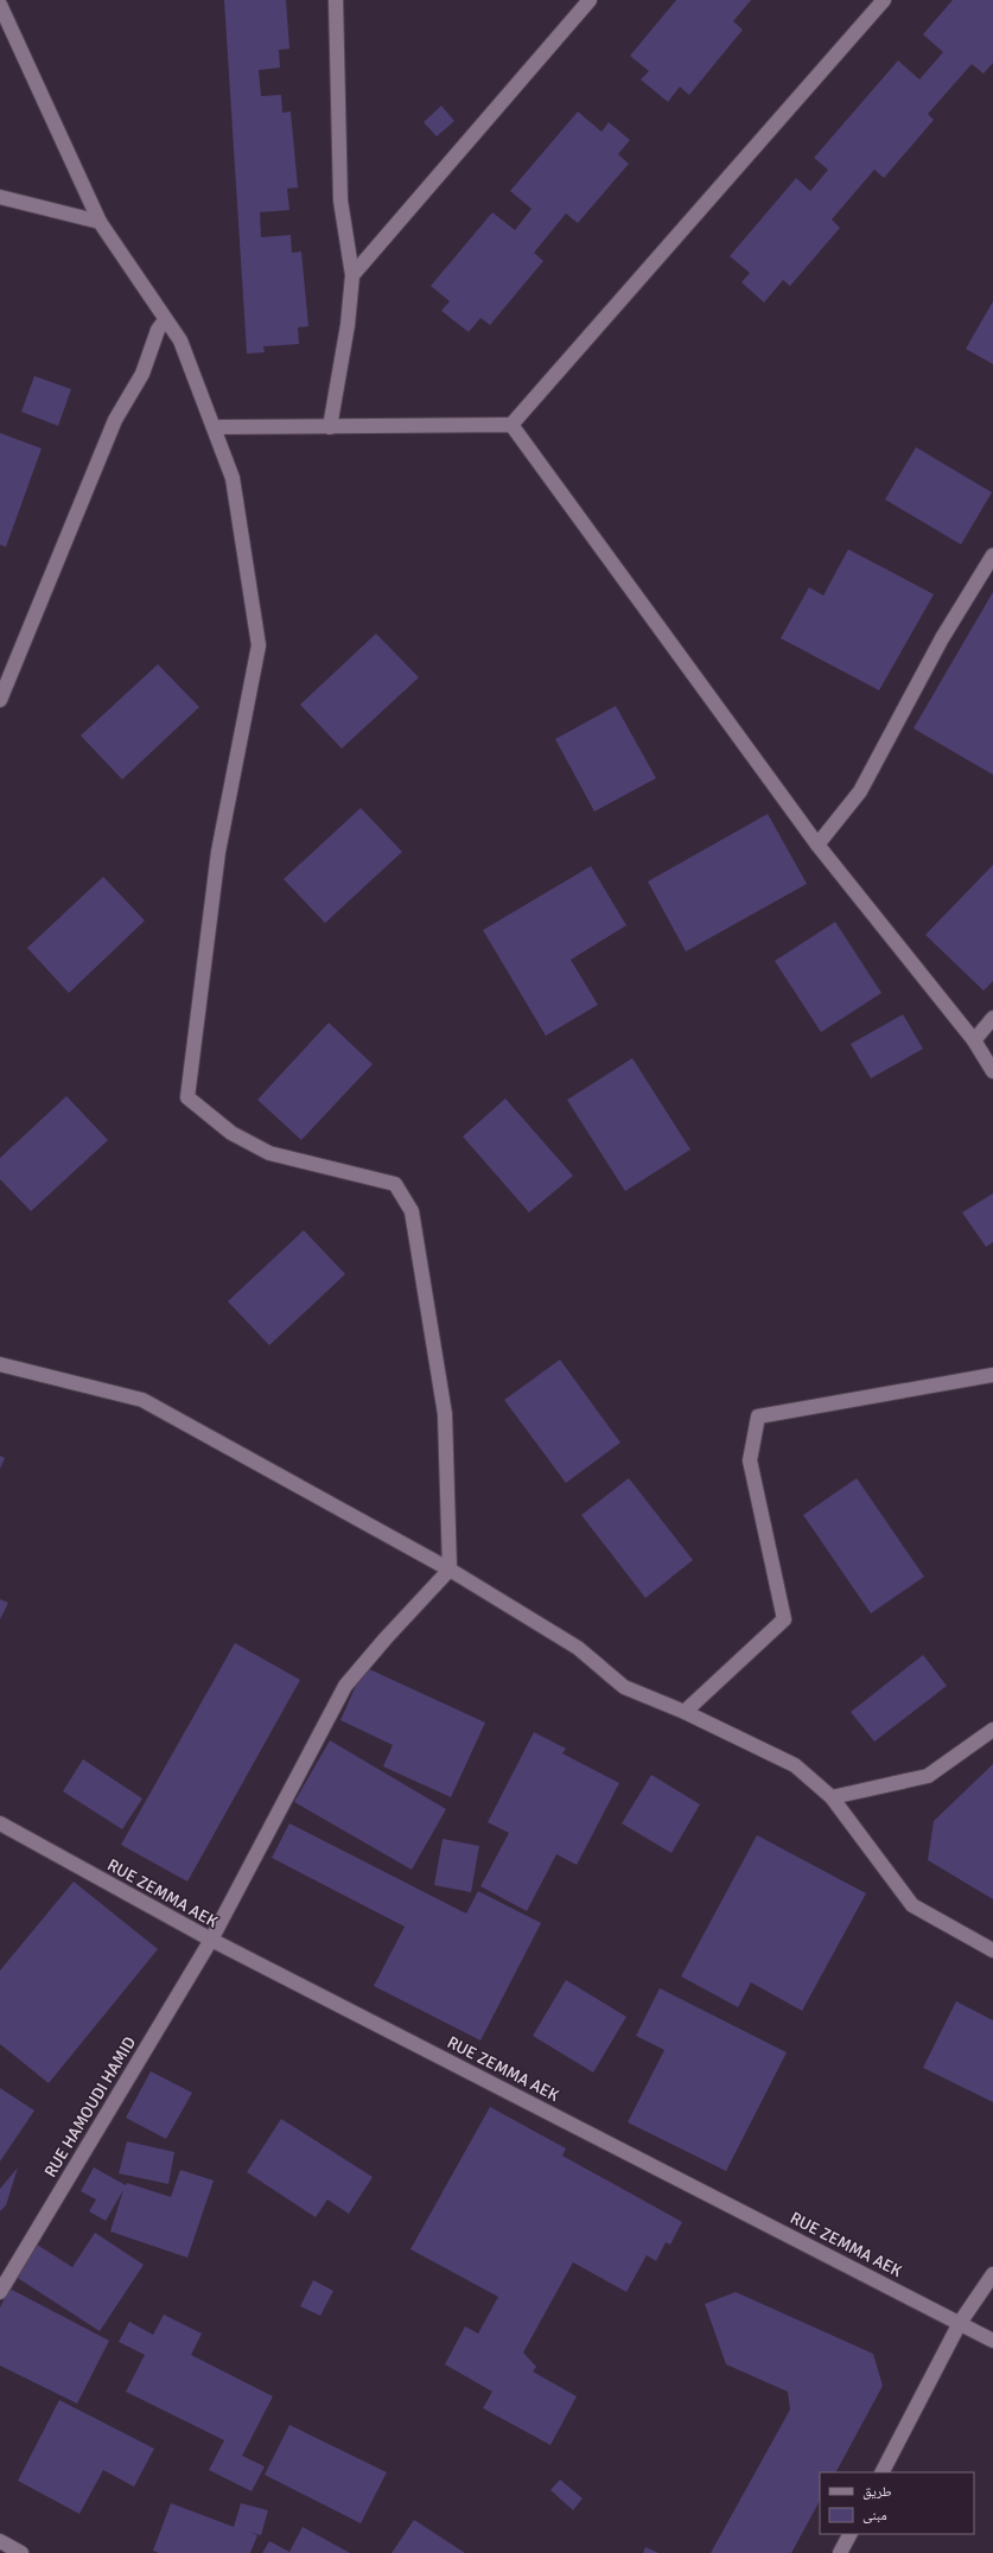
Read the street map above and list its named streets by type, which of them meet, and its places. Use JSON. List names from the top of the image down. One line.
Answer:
{"streets":{"street":["RUE ZEMMA AEK","RUE HAMOUDI HAMID"]},"crossings":[["RUE ZEMMA AEK","RUE HAMOUDI HAMID"]],"legend":["طريق","مبنى"]}
